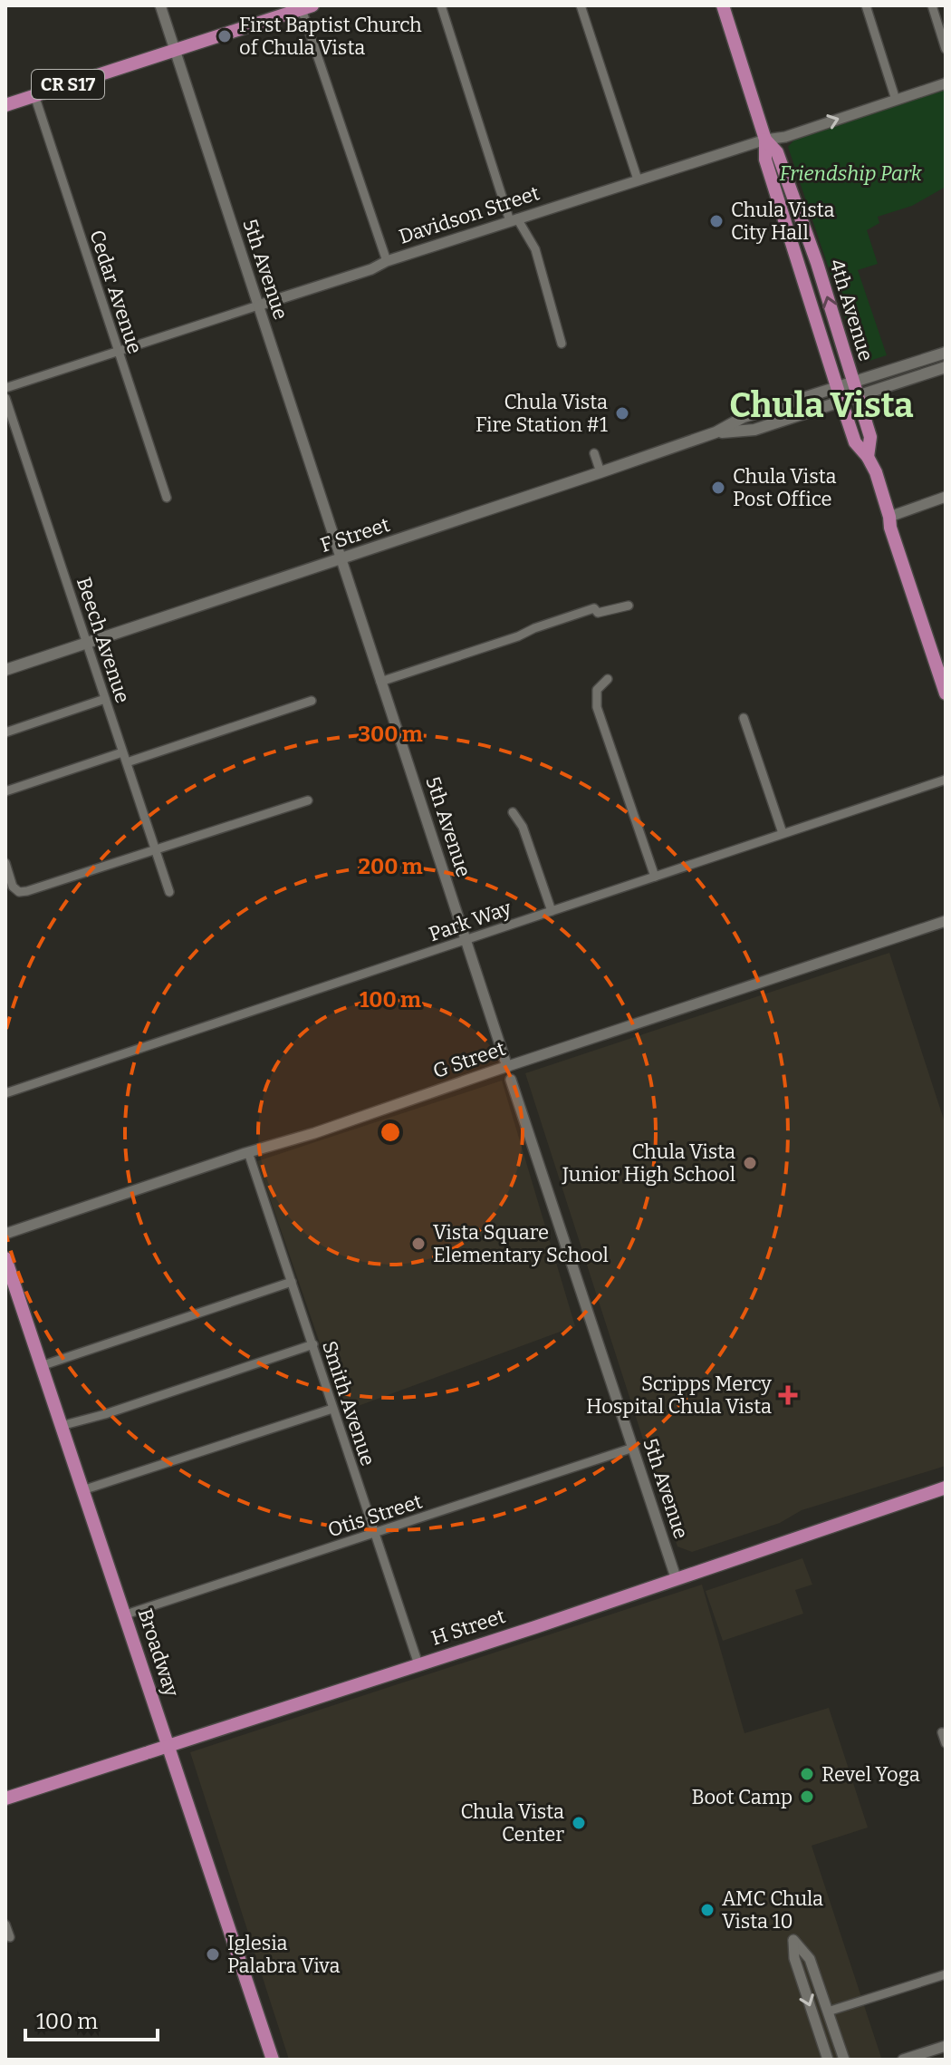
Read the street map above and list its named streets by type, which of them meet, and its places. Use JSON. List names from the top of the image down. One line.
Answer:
{"streets":{"main road":["CR S17","4th Avenue","F Street","H Street","Broadway"],"street":["Davidson Street","5th Avenue","Cedar Avenue","Beech Avenue","Park Way","G Street","Smith Avenue","Otis Street"]},"crossings":[["CR S17","5th Avenue"],["CR S17","Cedar Avenue"],["Davidson Street","5th Avenue"],["Davidson Street","Cedar Avenue"],["Davidson Street","4th Avenue"],["5th Avenue","F Street"],["5th Avenue","Park Way"],["5th Avenue","G Street"],["5th Avenue","Otis Street"],["5th Avenue","H Street"],["4th Avenue","F Street"],["F Street","Beech Avenue"],["G Street","Smith Avenue"],["Smith Avenue","Otis Street"],["Smith Avenue","H Street"],["Otis Street","Broadway"],["H Street","Broadway"]],"districts":["Chula Vista"],"parks":["Friendship Park"],"places":{"other":["First Baptist Church of Chula Vista","Chula Vista City Hall","Chula Vista Fire Station #1","Chula Vista Post Office","Chula Vista Junior High School","Vista Square Elementary School","Revel Yoga","Boot Camp","Chula Vista Center","AMC Chula Vista 10","Iglesia Palabra Viva"],"health":["Scripps Mercy Hospital Chula Vista"]},"scale_bar":"100 m","rings":["300 m","200 m","100 m"]}
